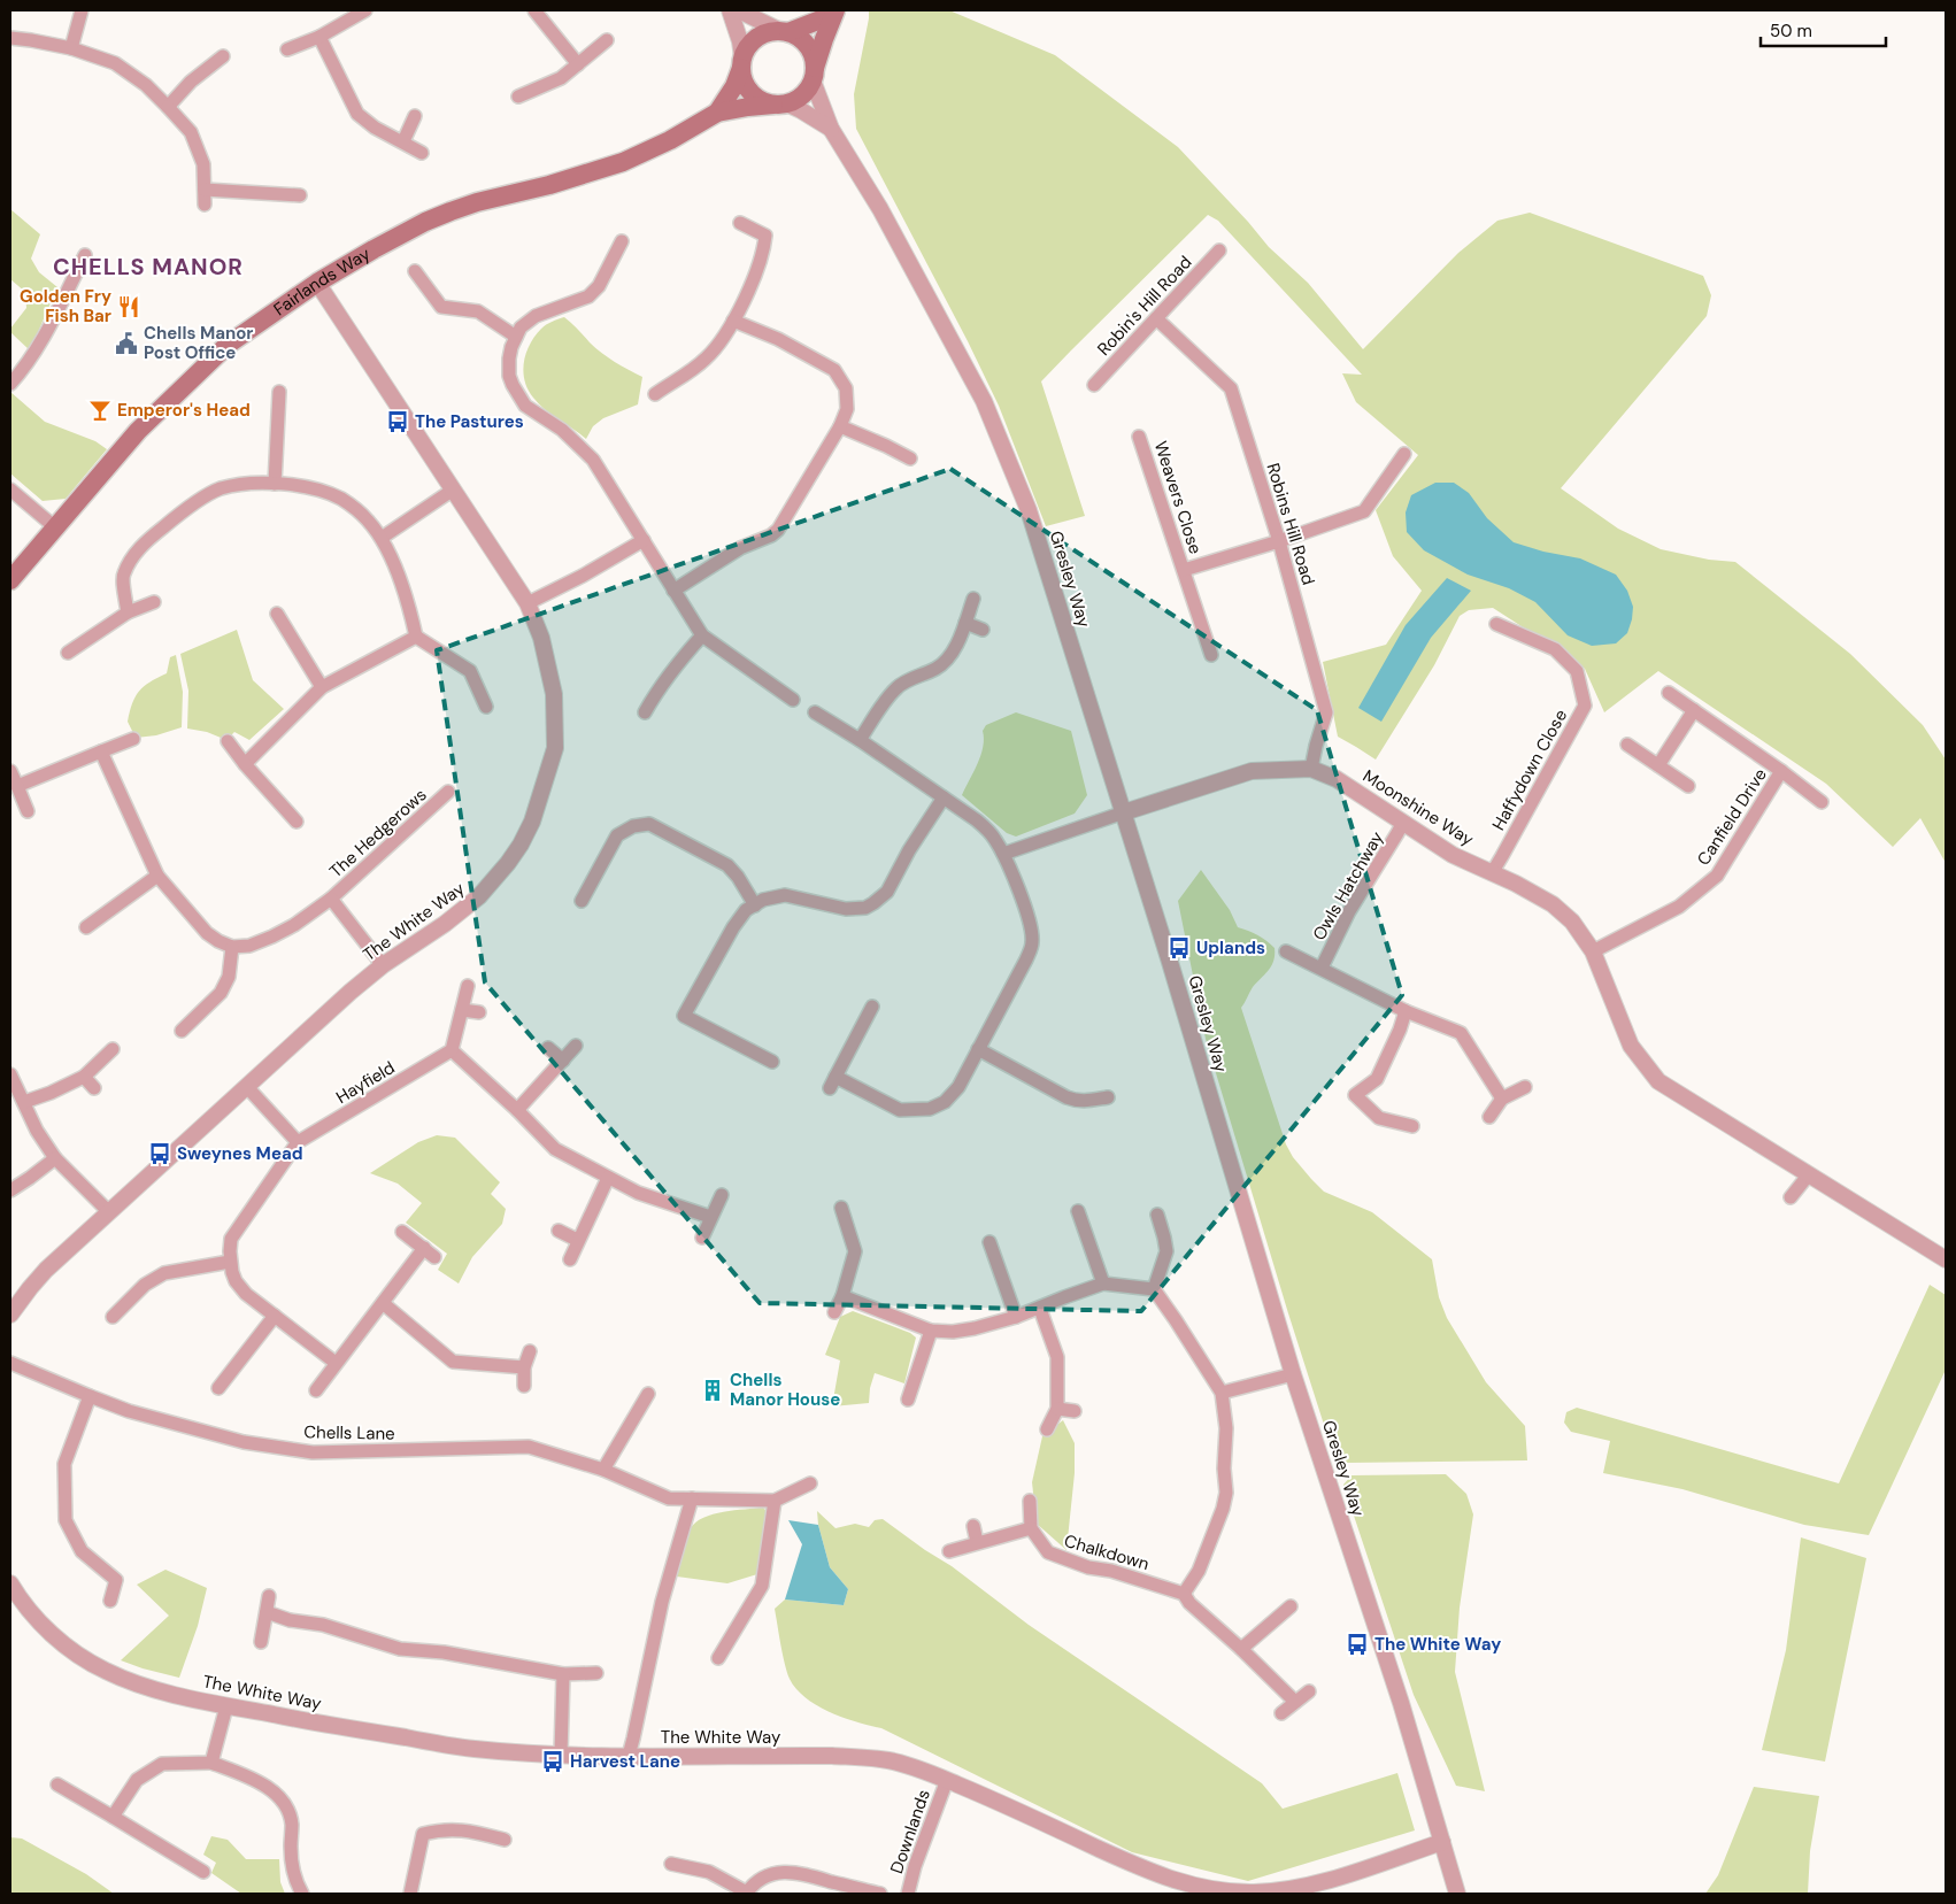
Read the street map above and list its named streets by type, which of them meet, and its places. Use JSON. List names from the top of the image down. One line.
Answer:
{"streets":{"main road":["Fairlands Way"],"street":["Robin's Hill Road","Weavers Close","Robins Hill Road","Gresley Way","Haffydown Close","Moonshine Way","Canfield Drive","The Hedgerows","Owls Hatchway","The White Way","Hayfield","Chells Lane","Chalkdown","Downlands"]},"crossings":[["Fairlands Way","Gresley Way"],["Fairlands Way","The White Way"],["Robin's Hill Road","Robins Hill Road"],["Weavers Close","Robins Hill Road"],["Robins Hill Road","Moonshine Way"],["Gresley Way","Moonshine Way"],["Gresley Way","The White Way"],["Haffydown Close","Moonshine Way"],["Moonshine Way","Canfield Drive"],["Moonshine Way","Owls Hatchway"],["The Hedgerows","The White Way"],["The White Way","Downlands"]],"districts":["CHELLS MANOR"],"places":{"restaurant":["Golden Fry Fish Bar"],"public building":["Chells Manor Post Office"],"bar":["Emperor's Head"],"bus stop":["The Pastures","Uplands","Sweynes Mead","The White Way","Harvest Lane"],"building":["Chells Manor House"]},"scale_bar":"50 m"}
